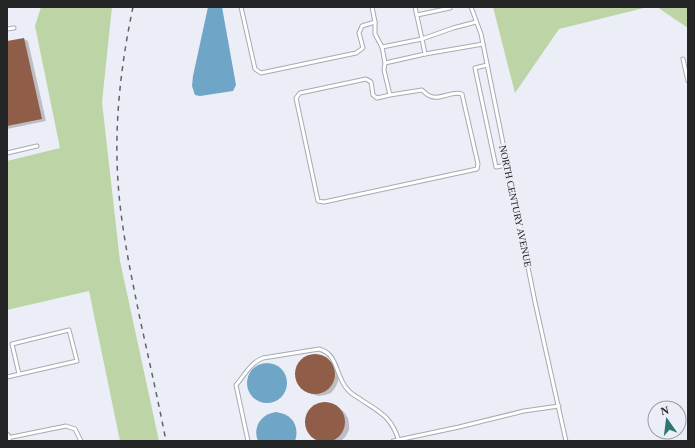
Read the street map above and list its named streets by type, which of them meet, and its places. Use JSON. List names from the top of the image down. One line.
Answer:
{"streets":{"lane":["NORTH CENTURY AVENUE"]},"north":"top"}
